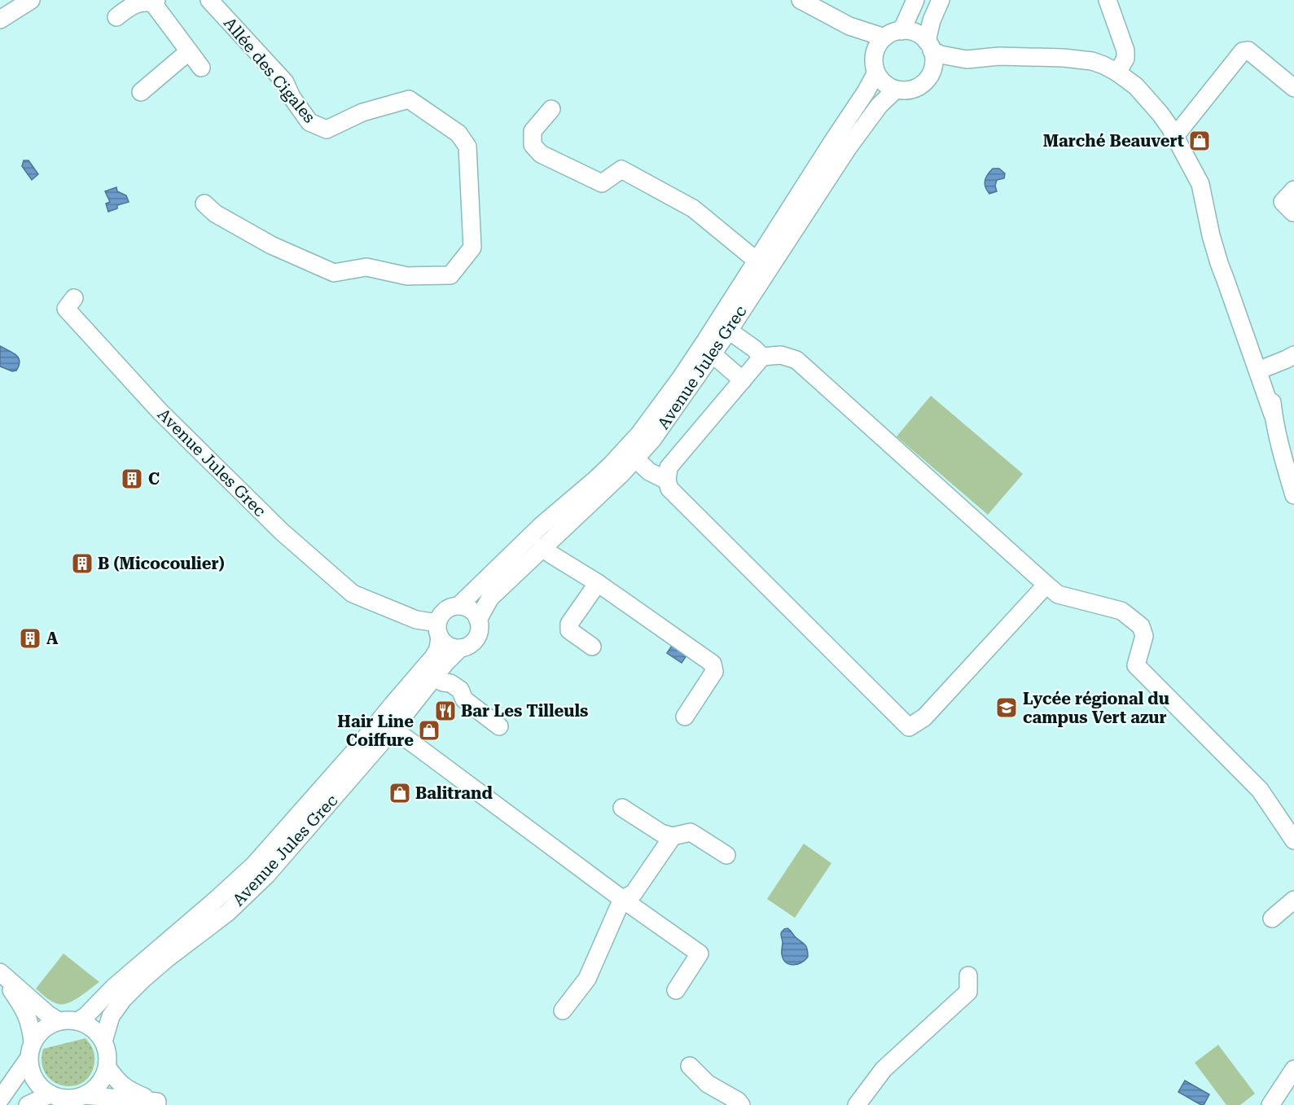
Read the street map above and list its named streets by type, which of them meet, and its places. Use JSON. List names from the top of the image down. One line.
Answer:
{"streets":{"street":["Allée des Cigales","Avenue Jules Grec"]},"places":{"shop":["Marché Beauvert","Hair Line Coiffure","Balitrand"],"building":["C","B (Micocoulier)","A"],"school or university":["Lycée régional du campus Vert azur"],"restaurant":["Bar Les Tilleuls"]}}
